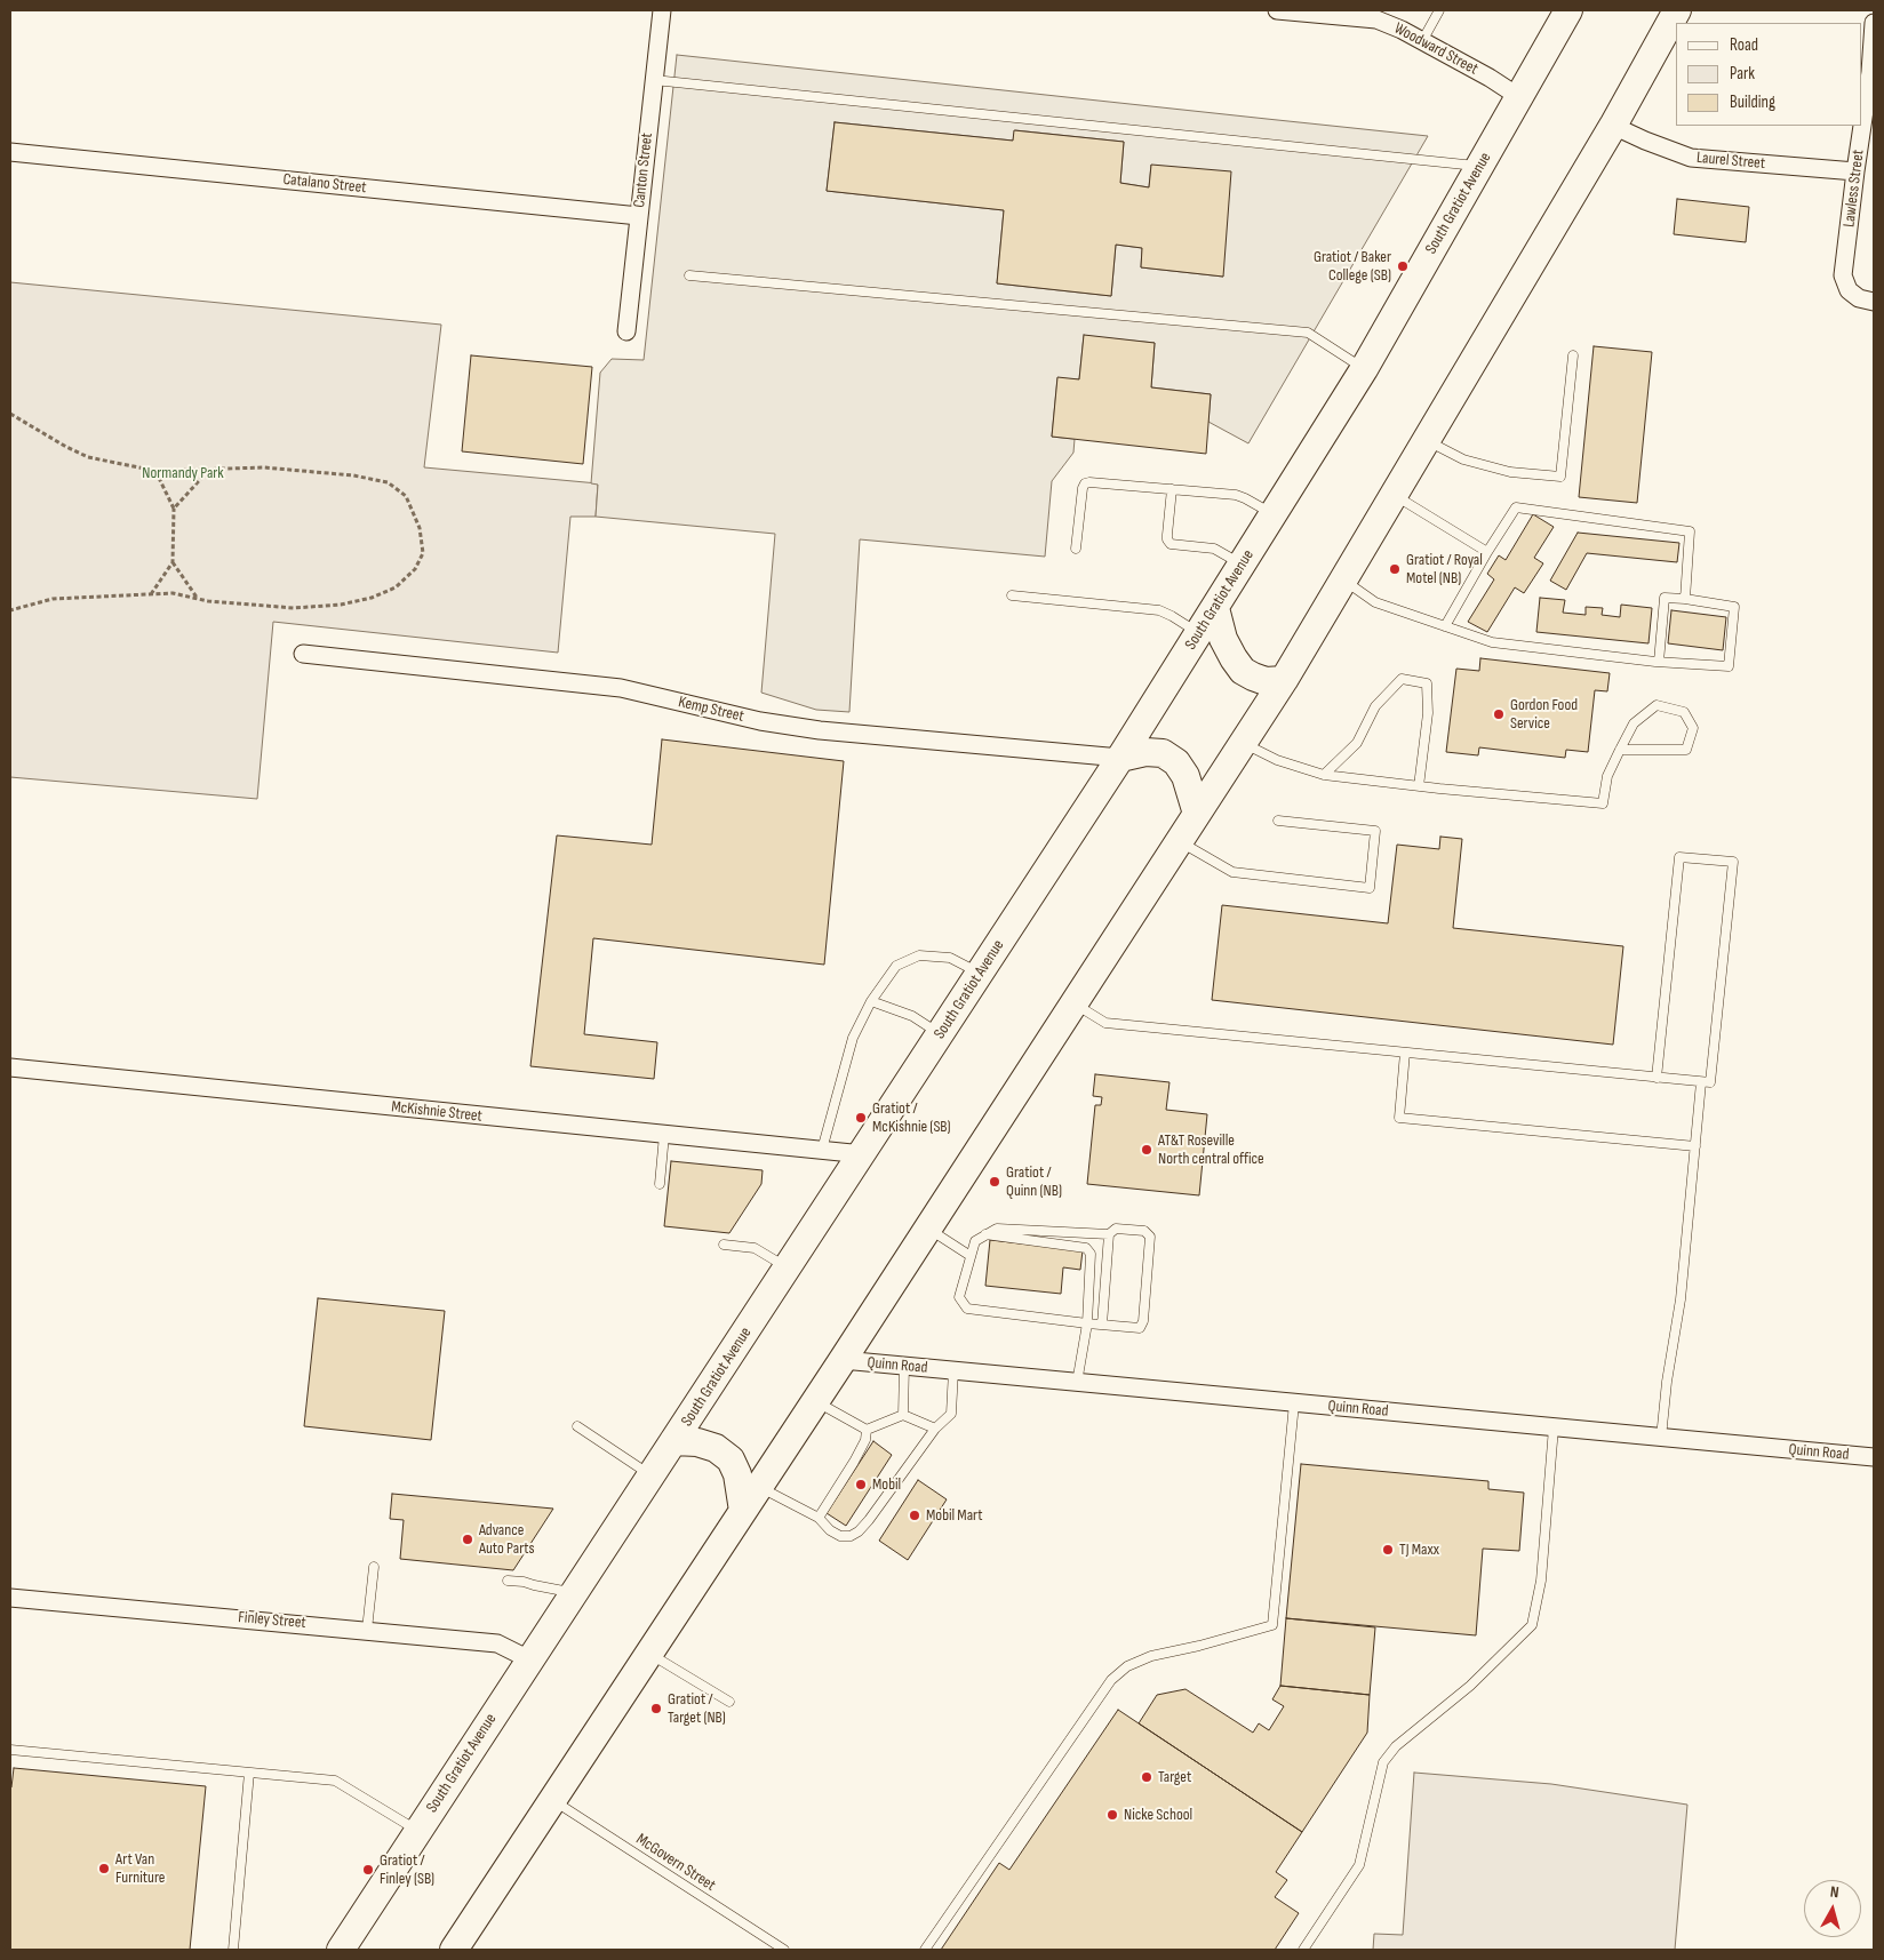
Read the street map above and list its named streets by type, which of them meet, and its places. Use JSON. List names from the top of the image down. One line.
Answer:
{"streets":{"main road":["South Gratiot Avenue"],"street":["Woodward Street","Laurel Street","Canton Street","Catalano Street","Lawless Street","Kemp Street","McKishnie Street","Quinn Road","Finley Street"],"lane":["McGovern Street"]},"crossings":[["Woodward Street","South Gratiot Avenue"],["Laurel Street","Lawless Street"],["Canton Street","Catalano Street"],["South Gratiot Avenue","Kemp Street"],["South Gratiot Avenue","McKishnie Street"],["South Gratiot Avenue","Finley Street"]],"parks":["Normandy Park"],"places":["Gratiot / Baker College (SB)","Gratiot / Royal Motel (NB)","Gordon Food Service","Gratiot / McKishnie (SB)","AT&T Roseville North central office","Gratiot / Quinn (NB)","Mobil","Mobil Mart","Advance Auto Parts","TJ Maxx","Gratiot / Target (NB)","Target","Nicke School","Art Van Furniture","Gratiot / Finley (SB)"],"legend":["Road","Park","Building"],"north":"top"}
